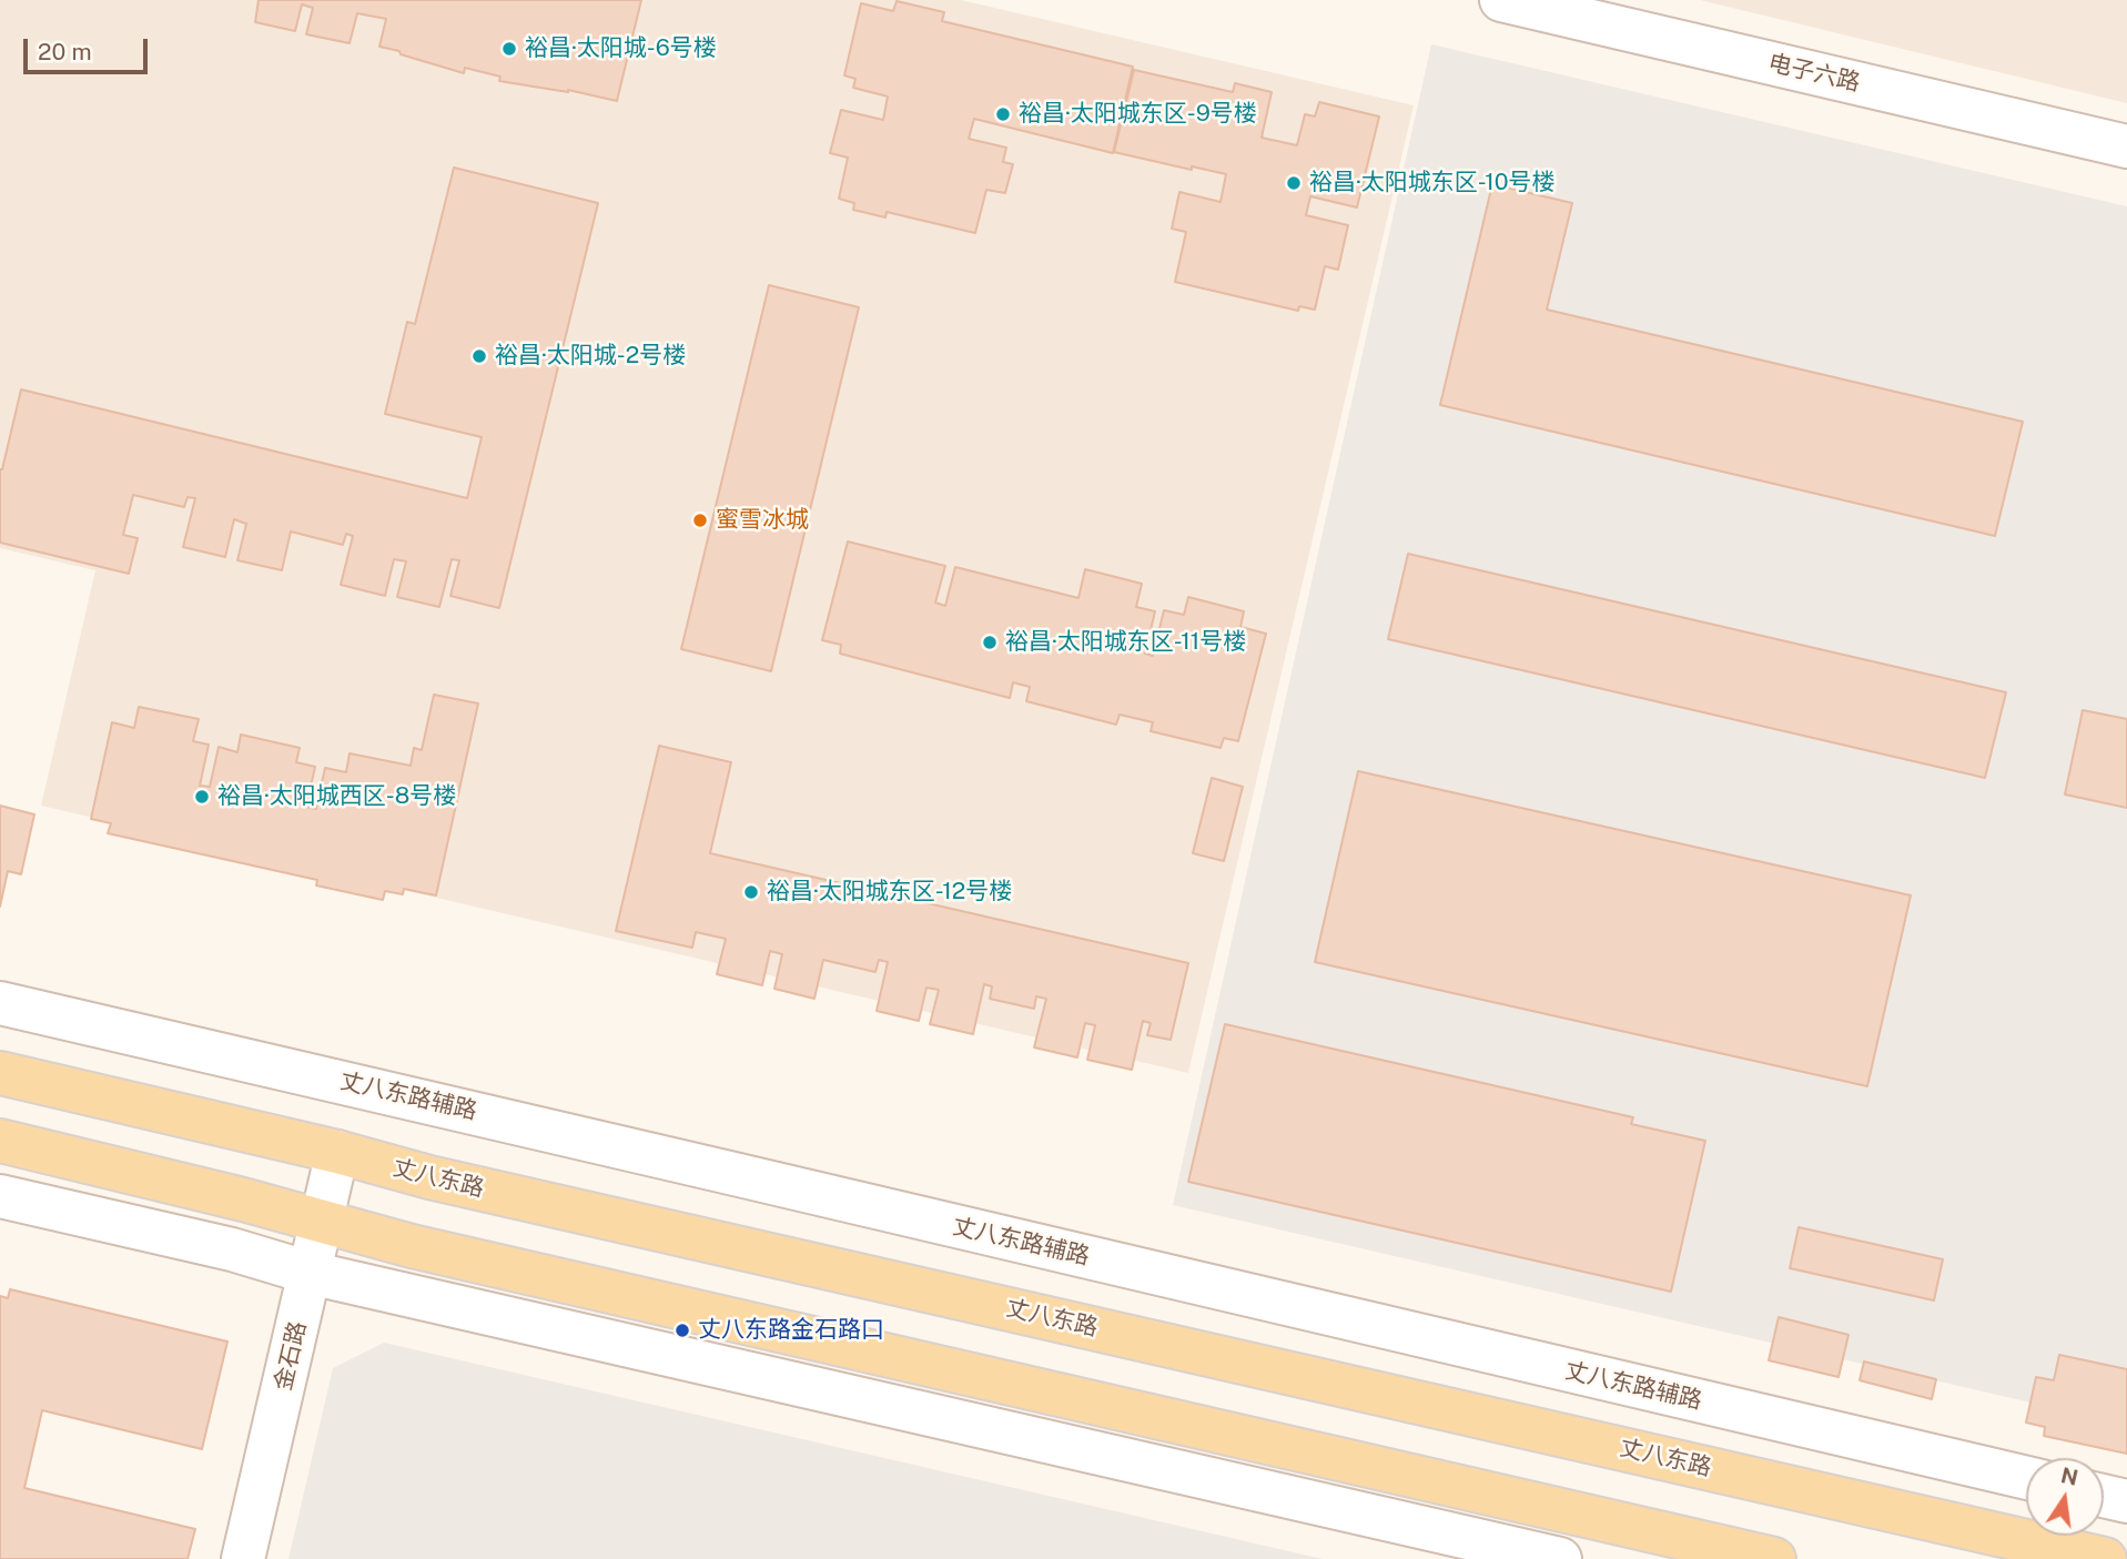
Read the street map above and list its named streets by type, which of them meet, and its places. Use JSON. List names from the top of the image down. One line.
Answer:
{"streets":{"main road":["丈八东路"],"street":["电子六路","丈八东路辅路","金石路"]},"crossings":[["丈八东路","金石路"]],"places":["裕昌·太阳城-6号楼","裕昌·太阳城东区-9号楼","裕昌·太阳城东区-10号楼","裕昌·太阳城-2号楼","蜜雪冰城","裕昌·太阳城东区-11号楼","裕昌·太阳城西区-8号楼","裕昌·太阳城东区-12号楼","丈八东路金石路口"],"scale_bar":"20 m","north":"top"}
